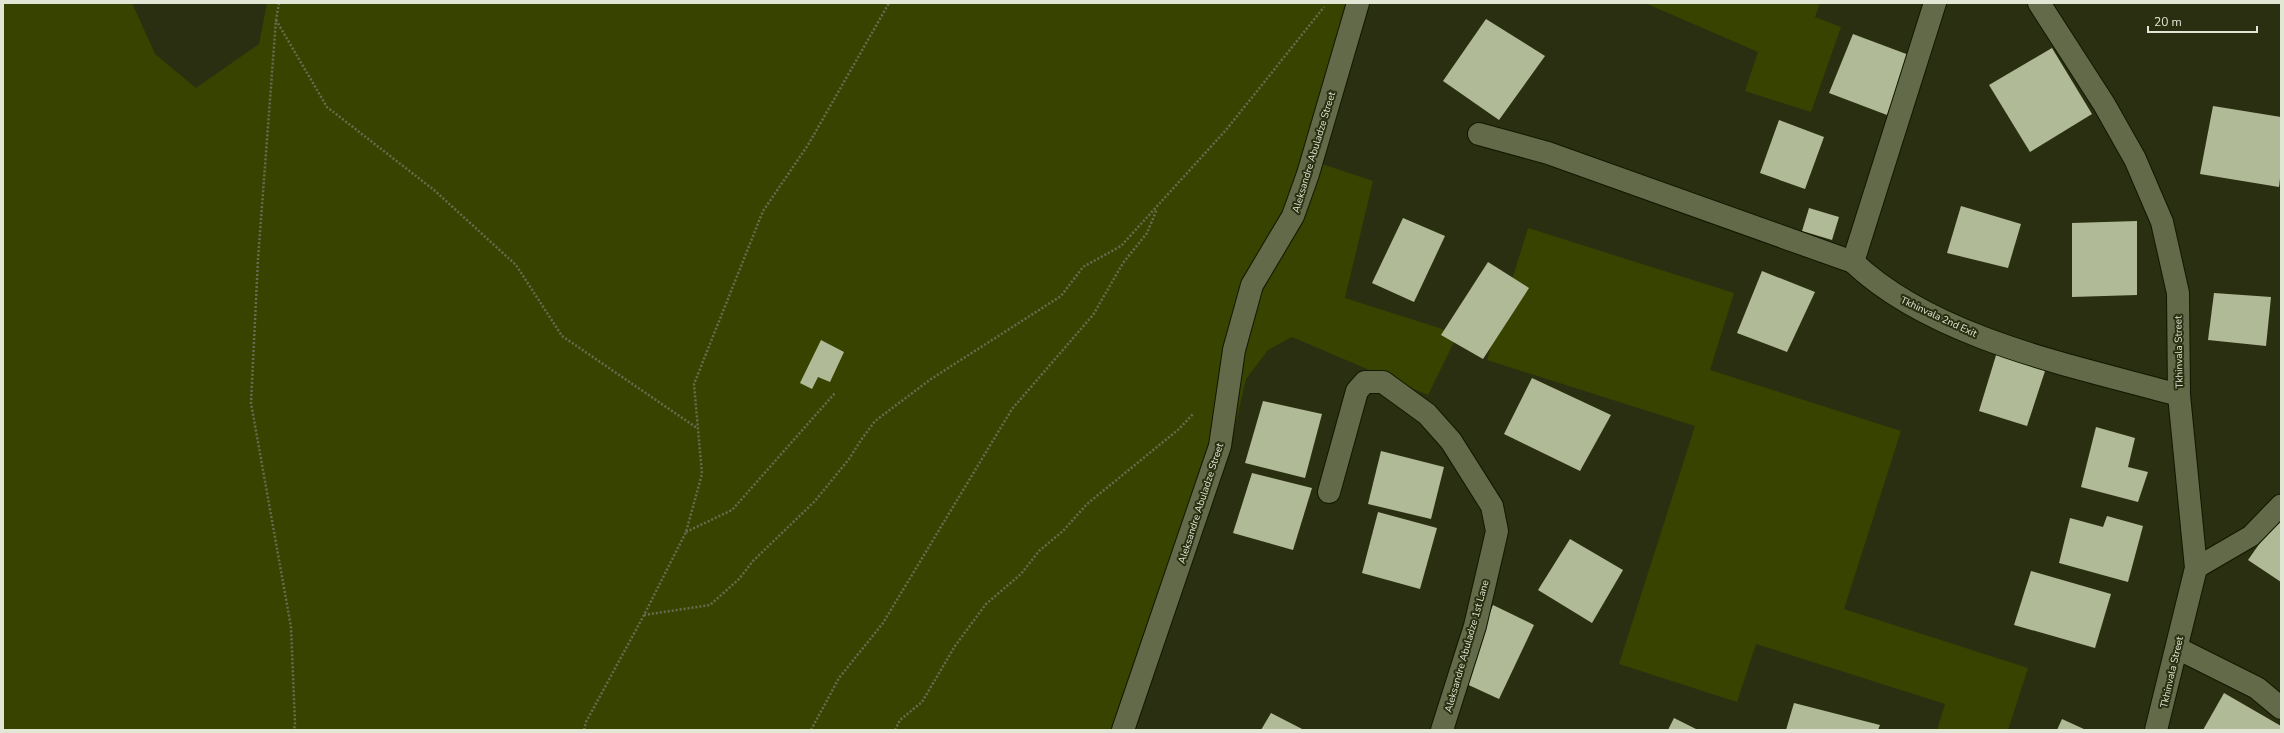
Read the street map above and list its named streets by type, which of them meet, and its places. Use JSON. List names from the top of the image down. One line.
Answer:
{"streets":{"street":["Aleksandre Abuladze Street","Tkhinvala 2nd Exit","Tkhinvala Street","Aleksandre Abuladze 1st Lane"]},"crossings":[["Tkhinvala 2nd Exit","Tkhinvala Street"]],"scale_bar":"20 m"}
